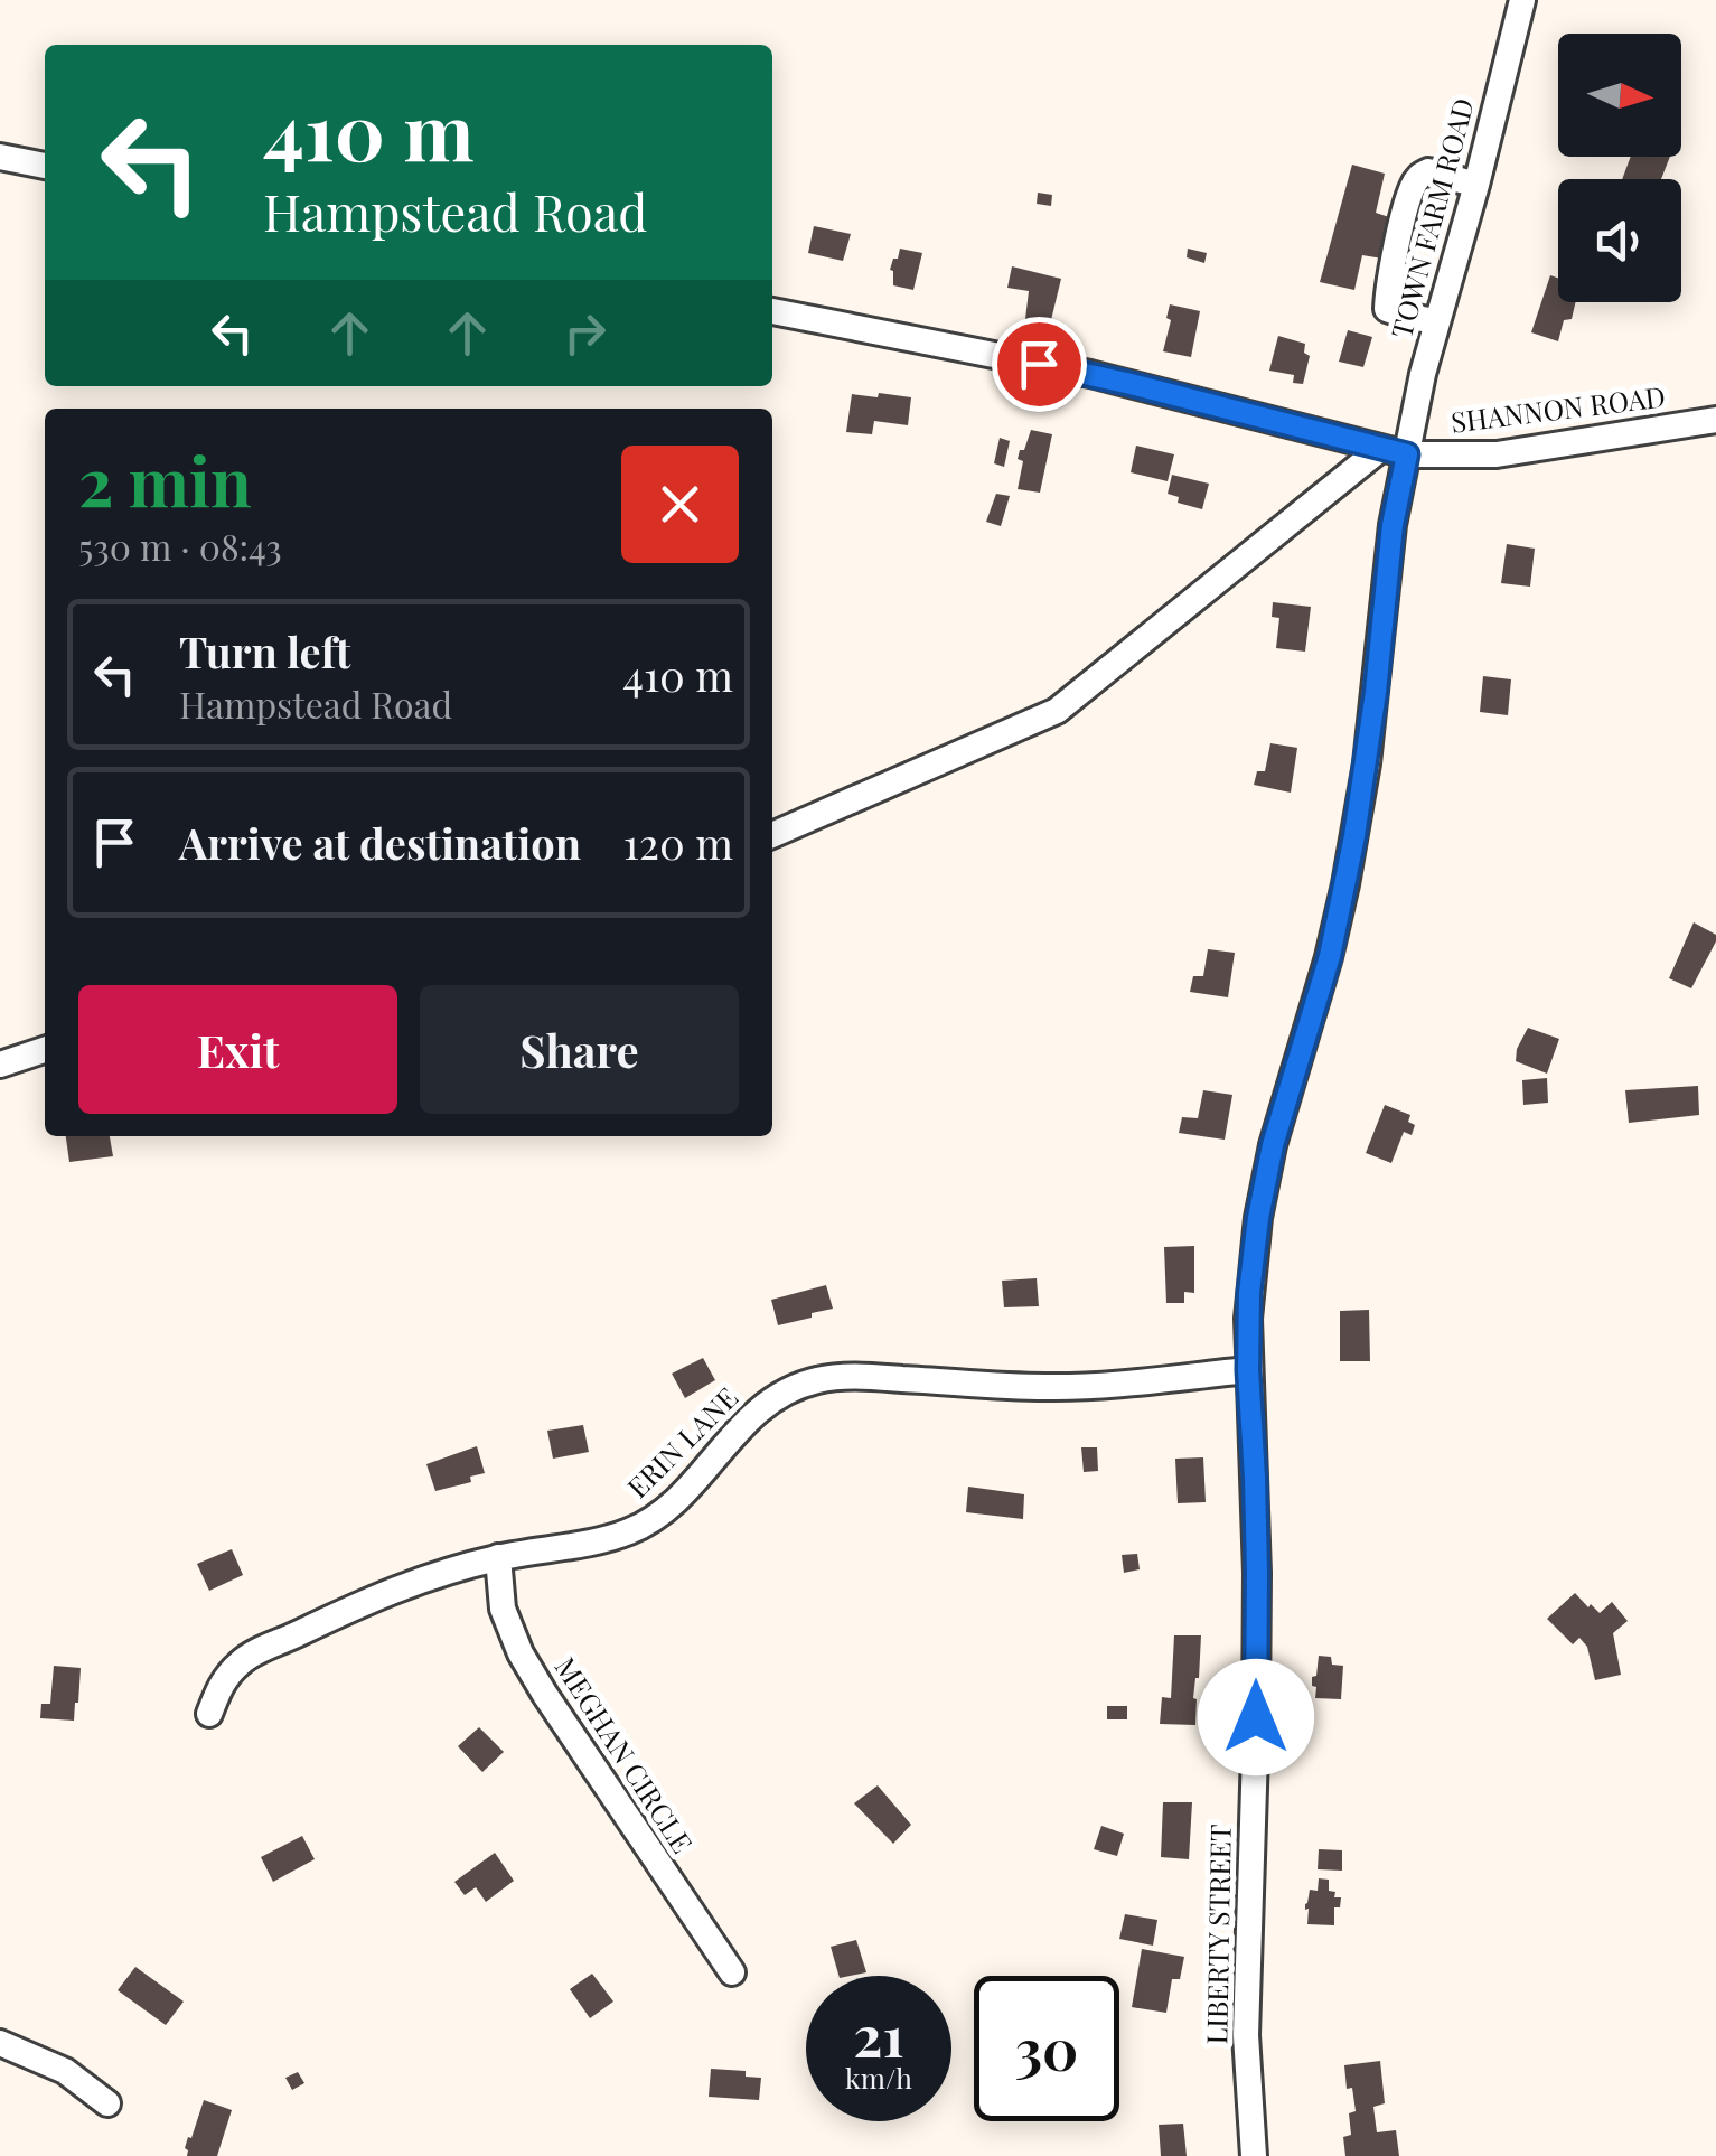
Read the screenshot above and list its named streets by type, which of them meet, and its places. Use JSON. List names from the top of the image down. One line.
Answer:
{"streets":{"street":["TOWN FARM ROAD","SHANNON ROAD","ERIN LANE","MEGHAN CIRCLE","LIBERTY STREET"]},"crossings":[["TOWN FARM ROAD","SHANNON ROAD"],["TOWN FARM ROAD","LIBERTY STREET"],["SHANNON ROAD","LIBERTY STREET"],["ERIN LANE","MEGHAN CIRCLE"],["ERIN LANE","LIBERTY STREET"]],"north":"right","page":{"turn":["410 m","Hampstead Road"],"heading":["2 min","530 m · 08:43"],"list":[{"name":"Turn left","note":"Hampstead Road","value":"410 m"},{"name":"Arrive at destination","value":"120 m"}],"buttons":["Exit","Share"],"speed":"21 km/h","limit":"30"}}
